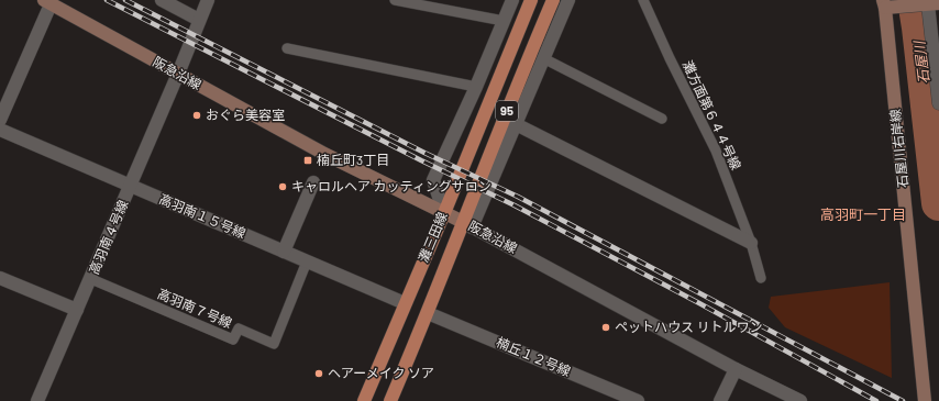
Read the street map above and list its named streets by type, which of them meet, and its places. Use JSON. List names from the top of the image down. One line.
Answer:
{"streets":{"main road":["95","灘三田線"],"street":["阪急沿線","石屋川右岸線","高羽南１５号線","高羽南４号線","楠丘１２号線"],"lane":["灘方面第６４４号線","高羽南７号線"]},"crossings":[["阪急沿線","高羽南４号線"],["阪急沿線","灘三田線"],["高羽南１５号線","高羽南４号線"],["高羽南１５号線","灘三田線"],["高羽南１５号線","高羽南７号線"],["高羽南４号線","高羽南７号線"],["灘三田線","楠丘１２号線"]],"districts":["高羽町一丁目"],"water":["石屋川"],"places":{"other":["おぐら美容室","キャロルヘア カッティングサロン","ペットハウス リトルワン","ヘアーメイク ソア"],"transit":["楠丘町3丁目"]}}
